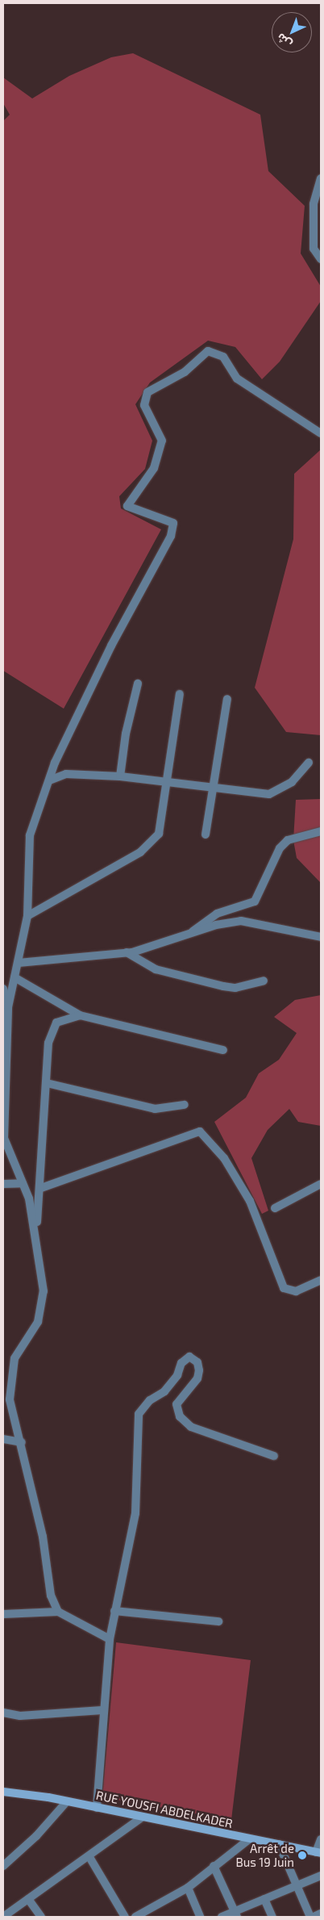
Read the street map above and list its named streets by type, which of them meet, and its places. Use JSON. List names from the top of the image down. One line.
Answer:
{"streets":{"main road":["RUE YOUSFI ABDELKADER"]},"places":["Arrêt de Bus 19 Juin"],"north":"bottom left"}
